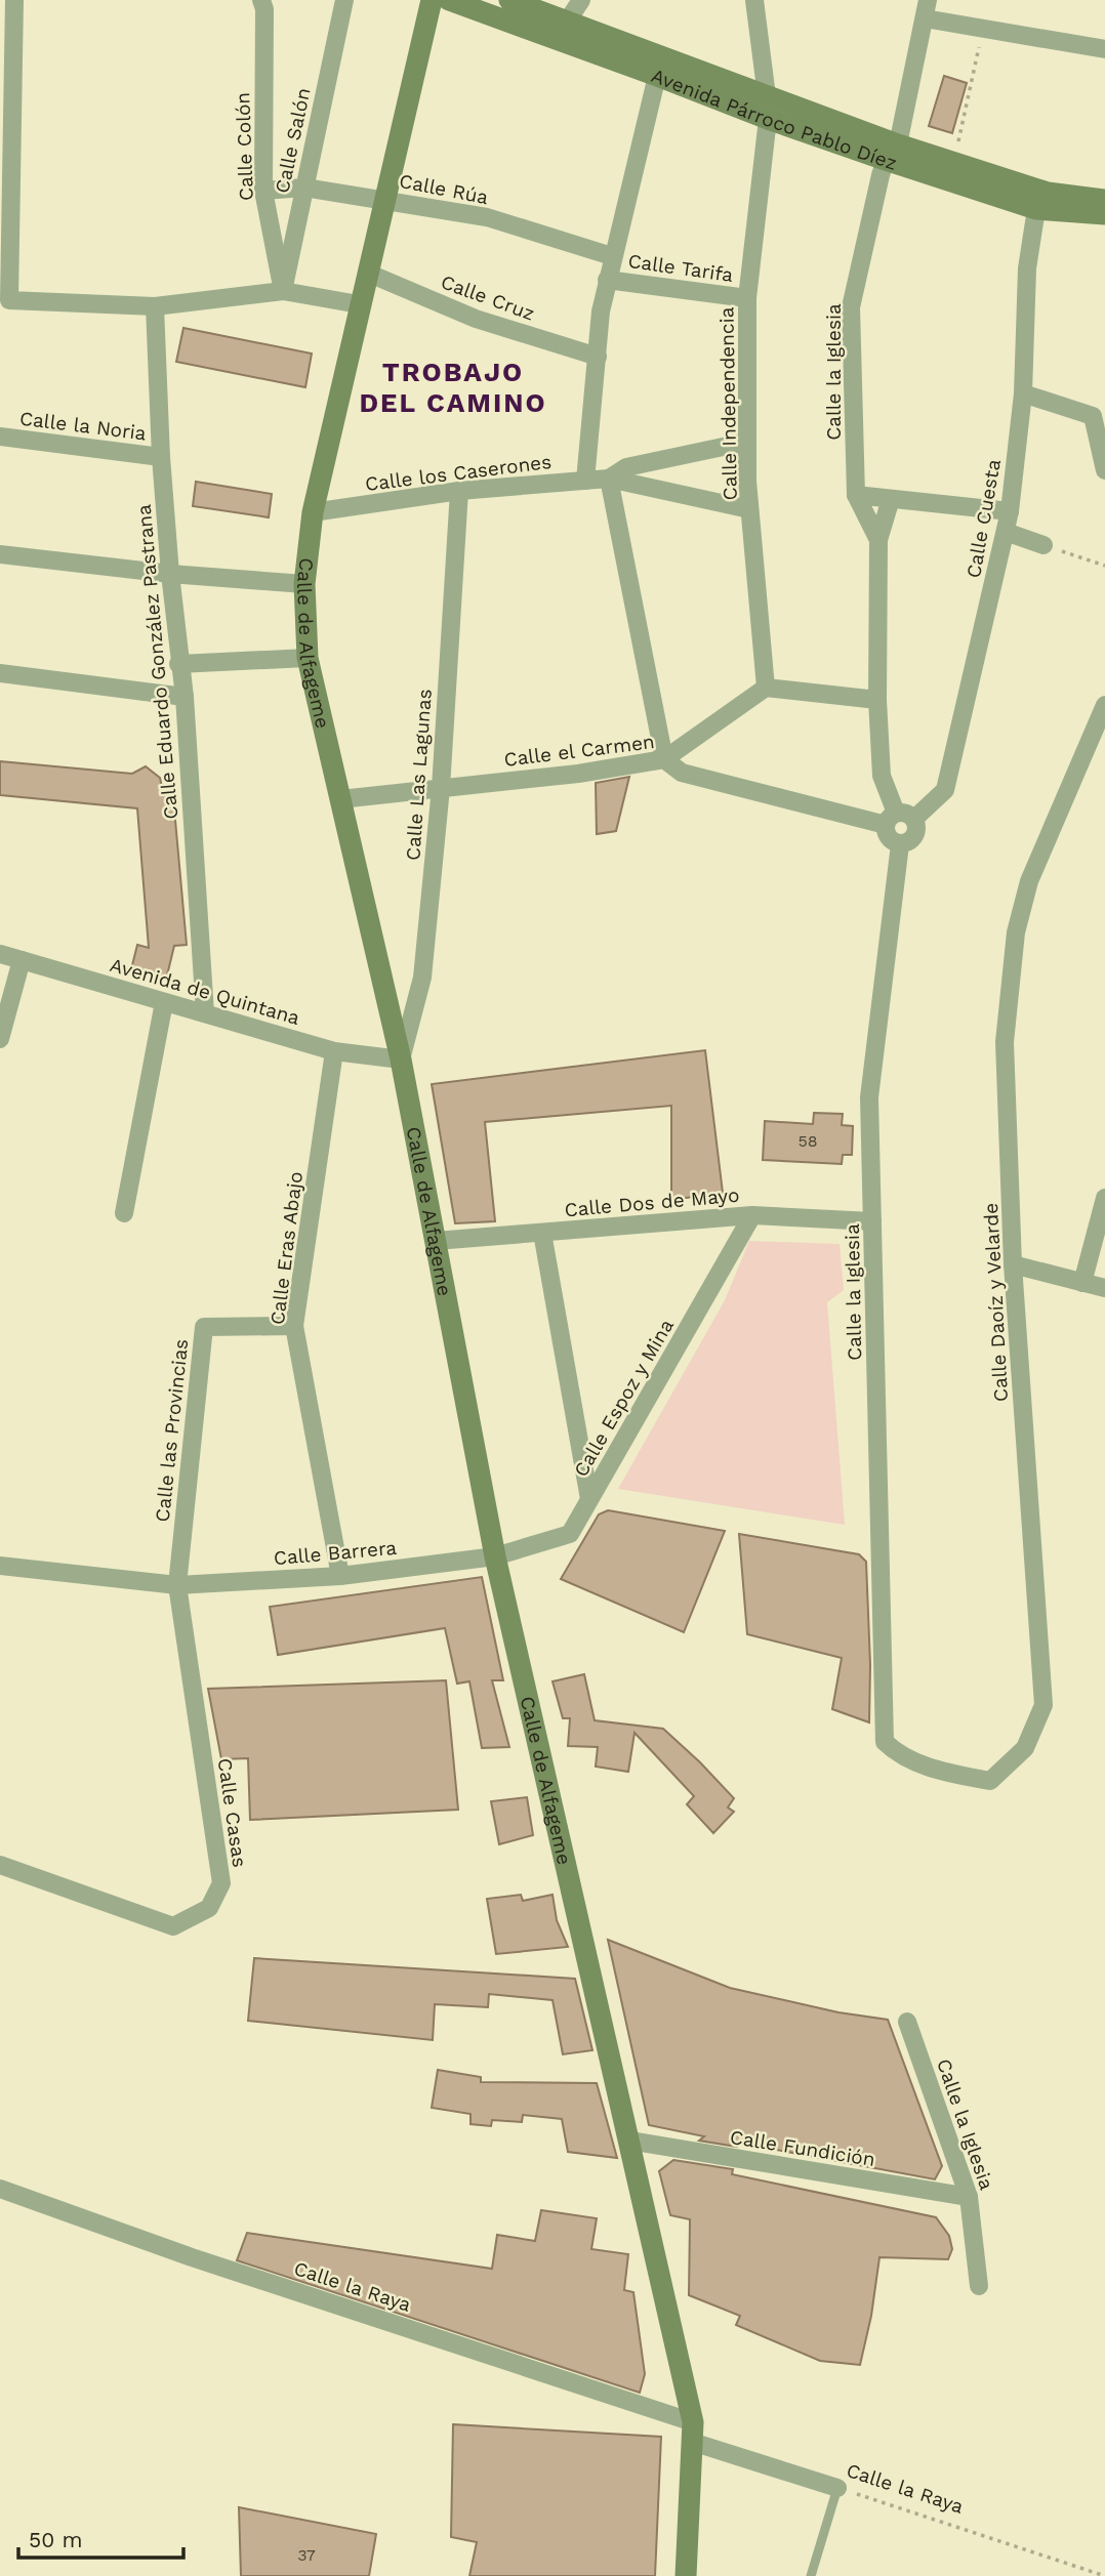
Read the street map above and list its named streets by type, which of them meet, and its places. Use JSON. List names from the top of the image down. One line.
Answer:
{"streets":{"street":["Avenida Párroco Pablo Díez","Calle Salón","Calle Colón","Calle Rúa","Calle Tarifa","Calle Cruz","Calle la Iglesia","Calle Independencia","Calle la Noria","Calle los Caserones","Calle Cuesta","Calle de Alfageme","Calle Eduardo González Pastrana","Calle el Carmen","Calle Las Lagunas","Avenida de Quintana","Calle Dos de Mayo","Calle Eras Abajo","Calle Daoíz y Velarde","Calle Espoz y Mina","Calle las Provincias","Calle Barrera","Calle Casas","Calle Fundición","Calle la Raya"]},"crossings":[["Avenida Párroco Pablo Díez","Calle la Iglesia"],["Avenida Párroco Pablo Díez","Calle Independencia"],["Avenida Párroco Pablo Díez","Calle Cuesta"],["Calle Salón","Calle Colón"],["Calle Salón","Calle Rúa"],["Calle Colón","Calle Rúa"],["Calle Rúa","Calle de Alfageme"],["Calle Tarifa","Calle Independencia"],["Calle Cruz","Calle de Alfageme"],["Calle la Iglesia","Calle Cuesta"],["Calle la Iglesia","Calle el Carmen"],["Calle la Iglesia","Calle Dos de Mayo"],["Calle la Iglesia","Calle Daoíz y Velarde"],["Calle la Iglesia","Calle Fundición"],["Calle la Noria","Calle Eduardo González Pastrana"],["Calle los Caserones","Calle de Alfageme"],["Calle los Caserones","Calle Las Lagunas"],["Calle Cuesta","Calle el Carmen"],["Calle de Alfageme","Calle el Carmen"],["Calle de Alfageme","Calle Las Lagunas"],["Calle de Alfageme","Avenida de Quintana"],["Calle de Alfageme","Calle Dos de Mayo"],["Calle de Alfageme","Calle Espoz y Mina"],["Calle de Alfageme","Calle Barrera"],["Calle de Alfageme","Calle Fundición"],["Calle de Alfageme","Calle la Raya"],["Calle Eduardo González Pastrana","Avenida de Quintana"],["Calle el Carmen","Calle Las Lagunas"],["Calle Las Lagunas","Avenida de Quintana"],["Avenida de Quintana","Calle Eras Abajo"],["Calle Dos de Mayo","Calle Espoz y Mina"],["Calle Eras Abajo","Calle las Provincias"],["Calle Eras Abajo","Calle Barrera"],["Calle Espoz y Mina","Calle Barrera"],["Calle las Provincias","Calle Barrera"],["Calle las Provincias","Calle Casas"],["Calle Barrera","Calle Casas"]],"districts":["TROBAJO DEL CAMINO"],"house_numbers":["58","37"],"scale_bar":"50 m"}
